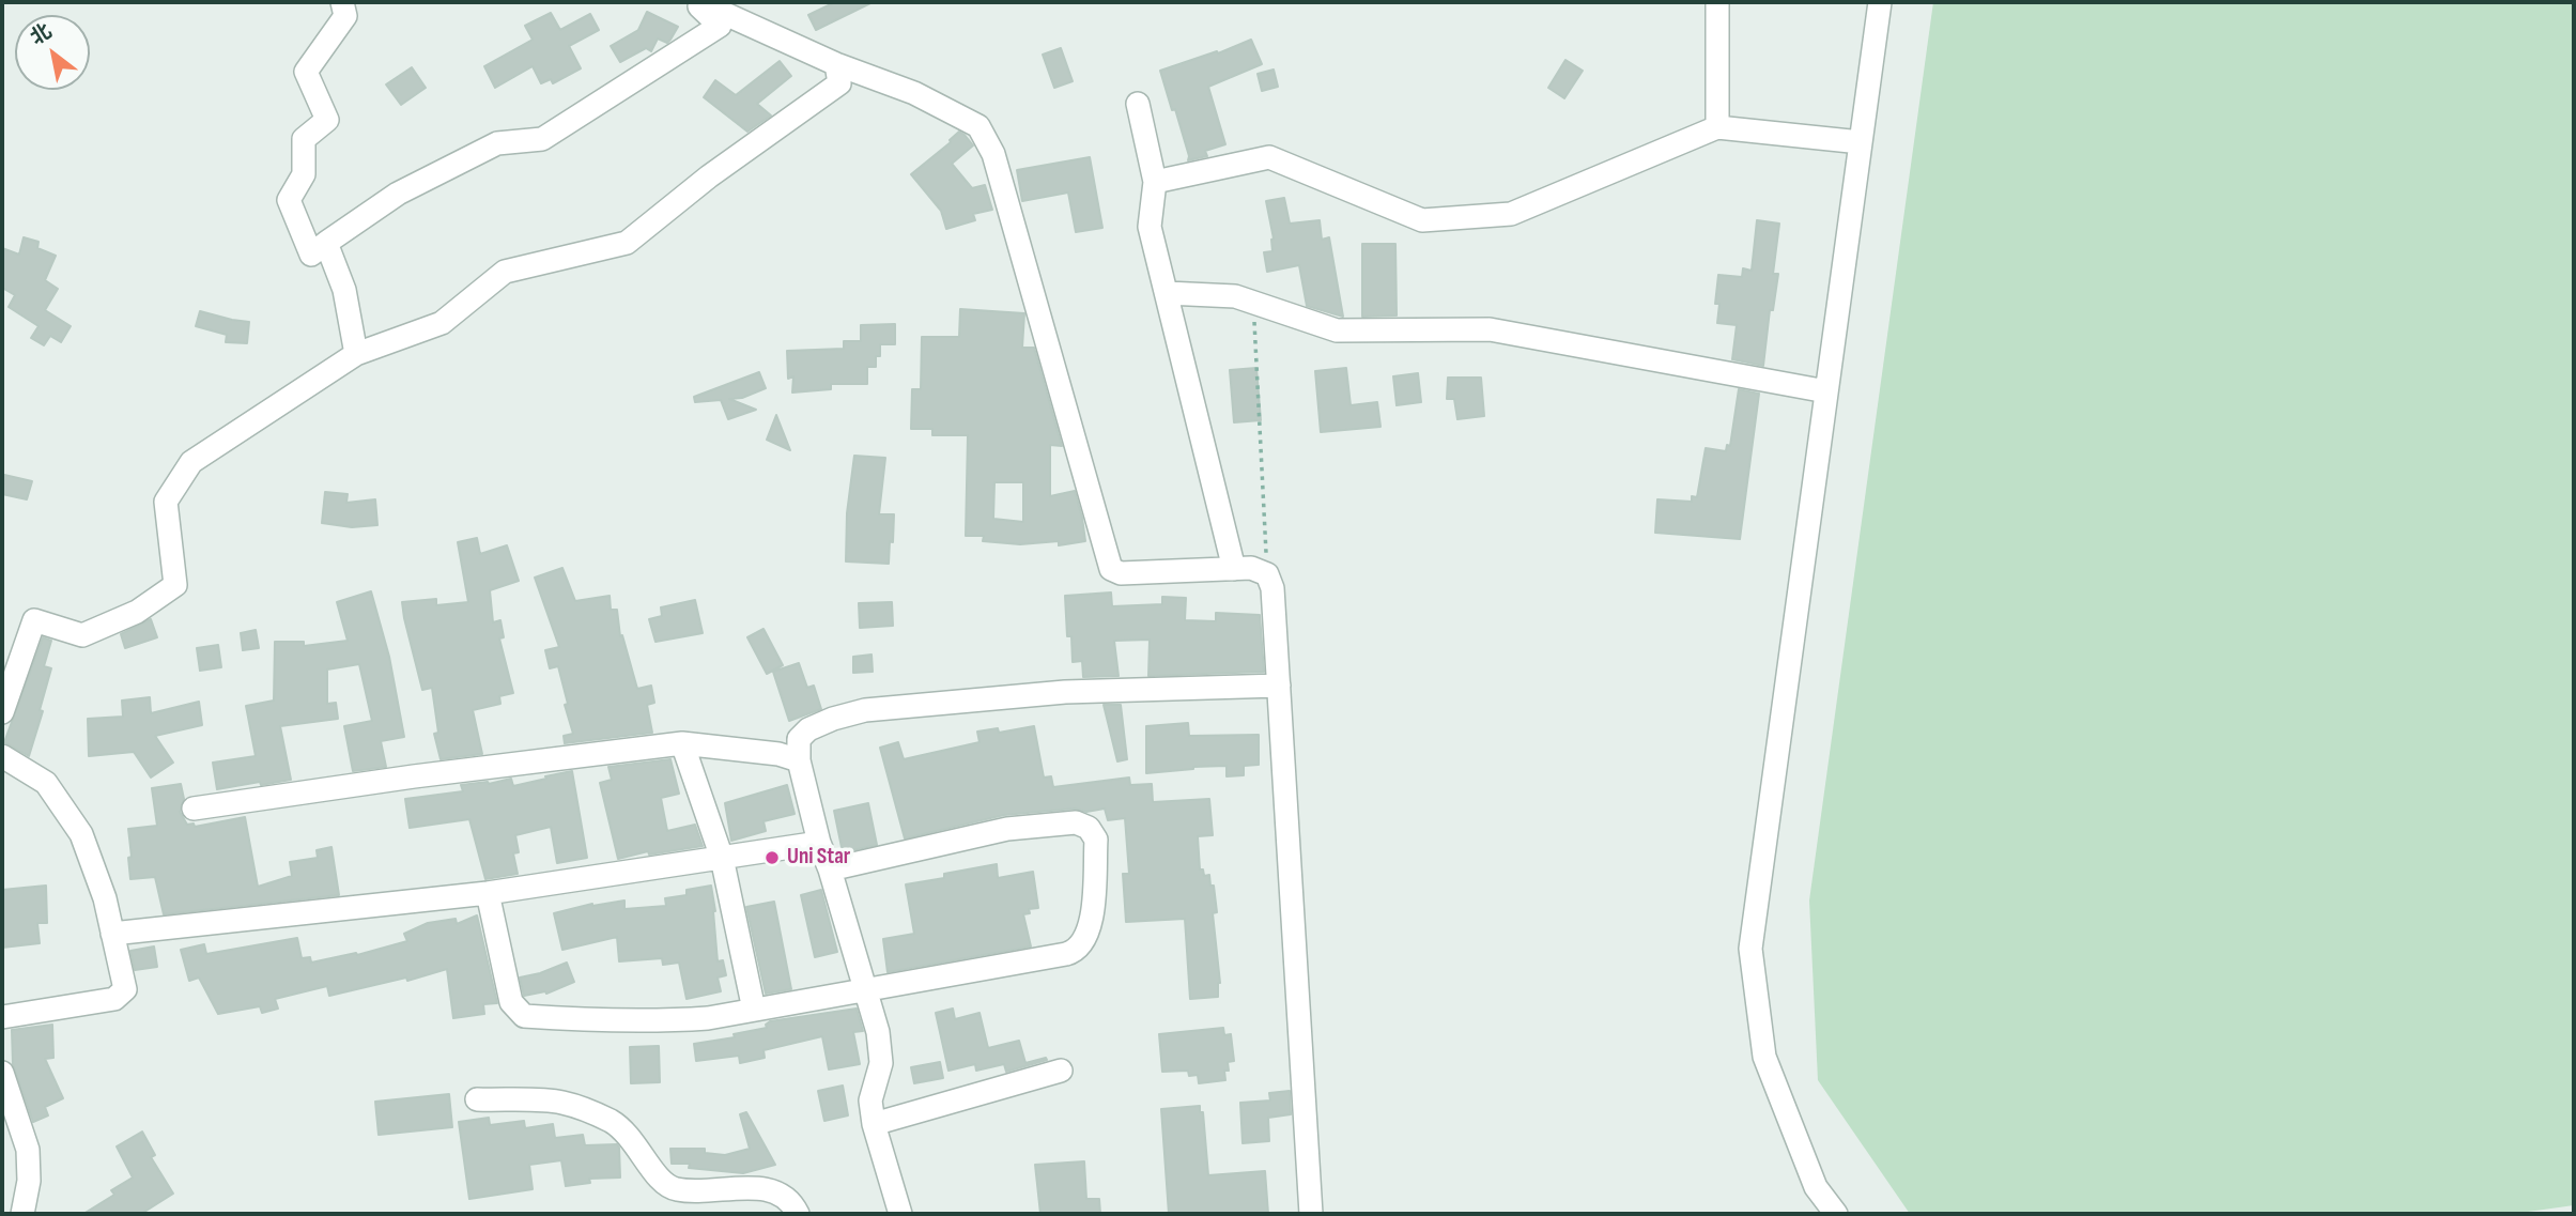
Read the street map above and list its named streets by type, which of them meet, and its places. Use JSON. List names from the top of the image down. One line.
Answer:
{"places":["Uni Star"],"north":"top left"}
